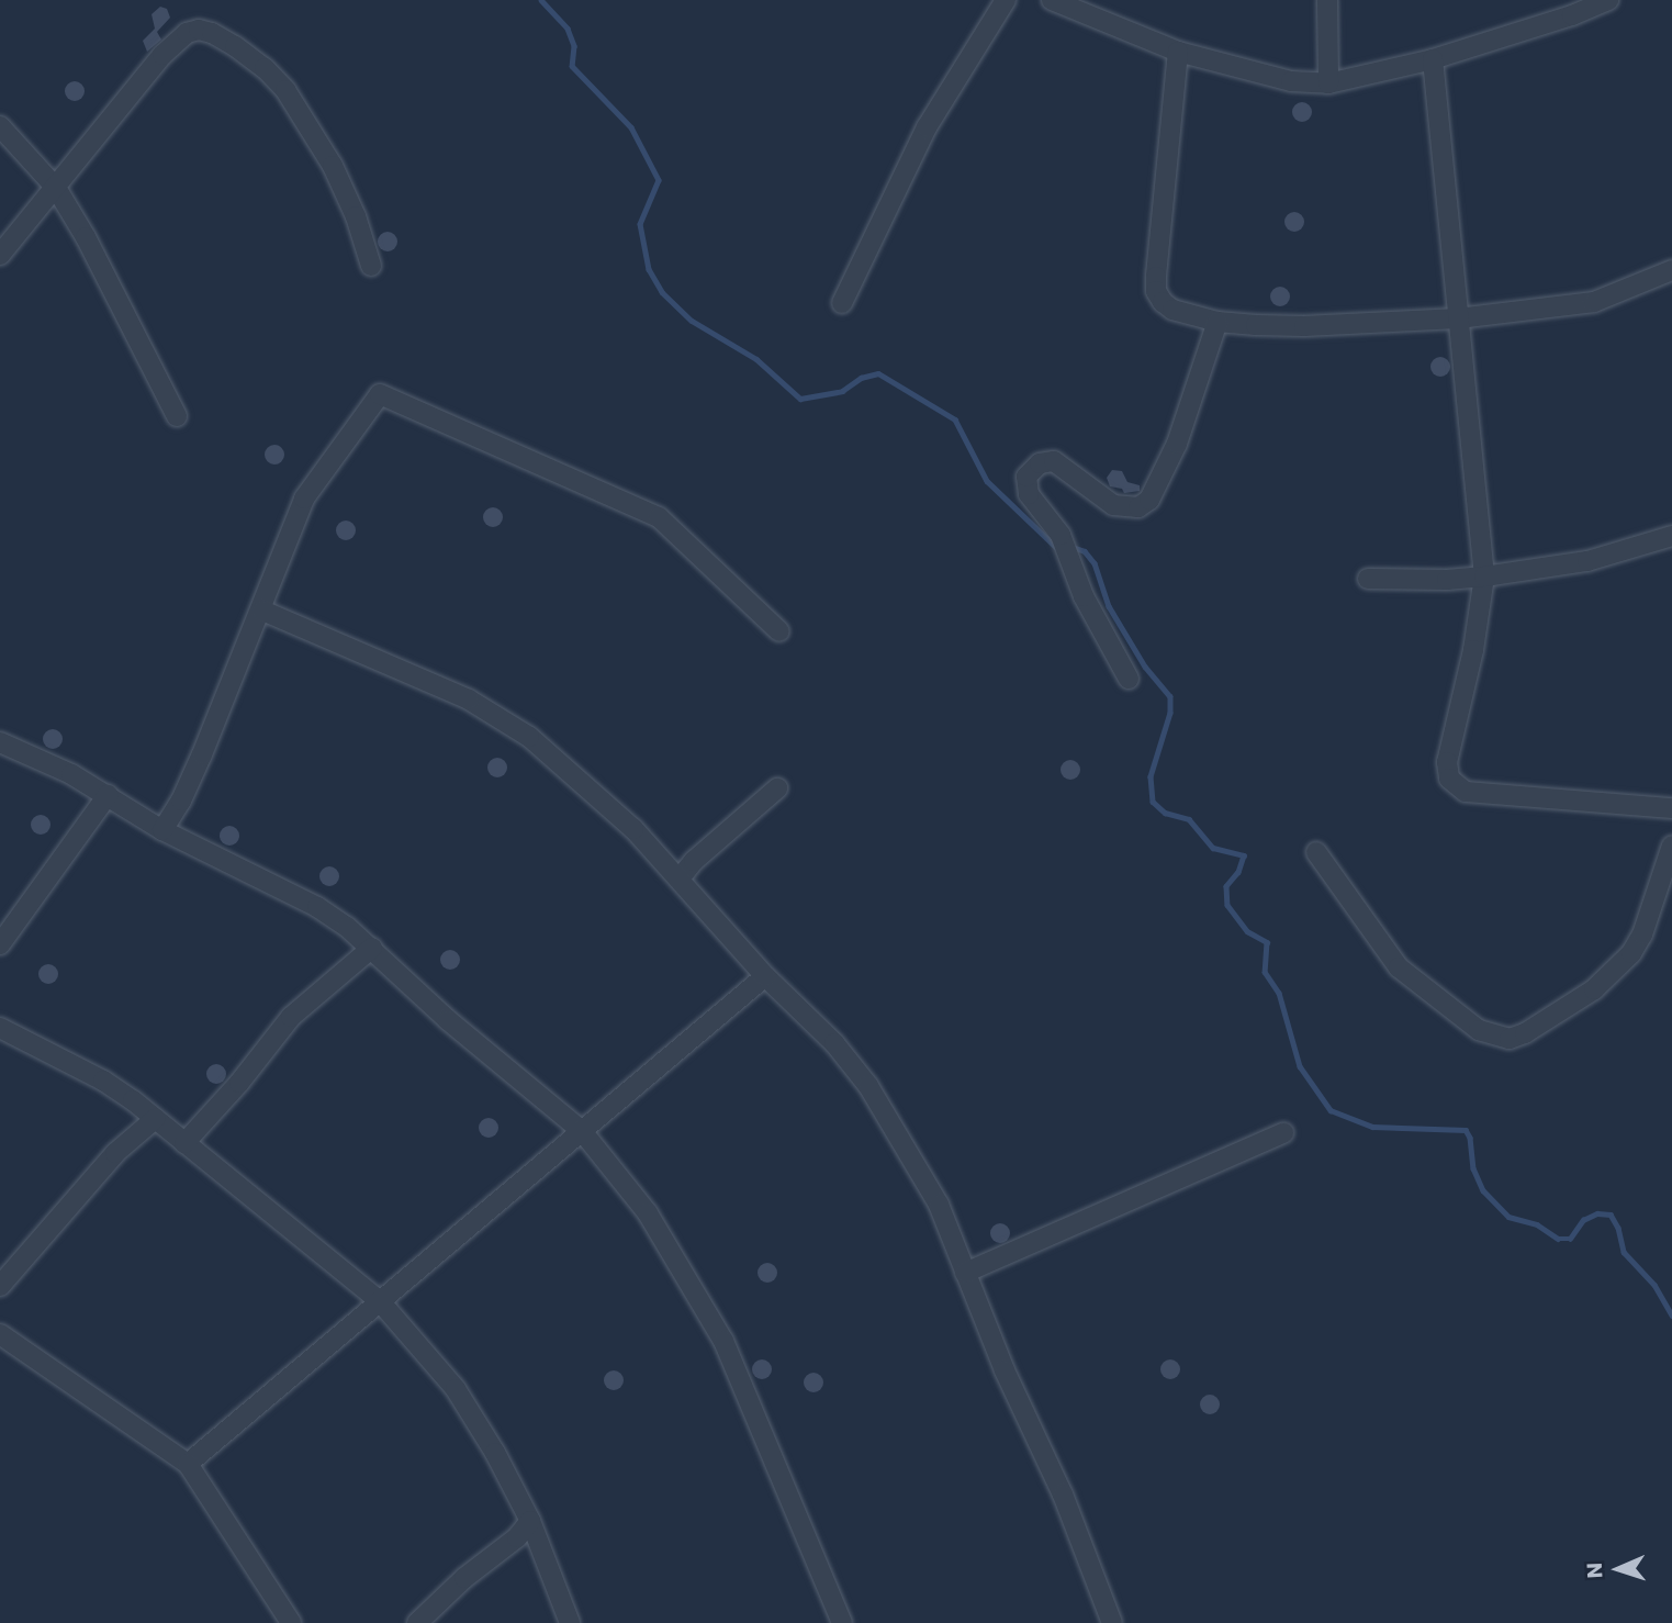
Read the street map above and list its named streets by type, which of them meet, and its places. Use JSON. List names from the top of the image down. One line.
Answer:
{"north":"left"}
